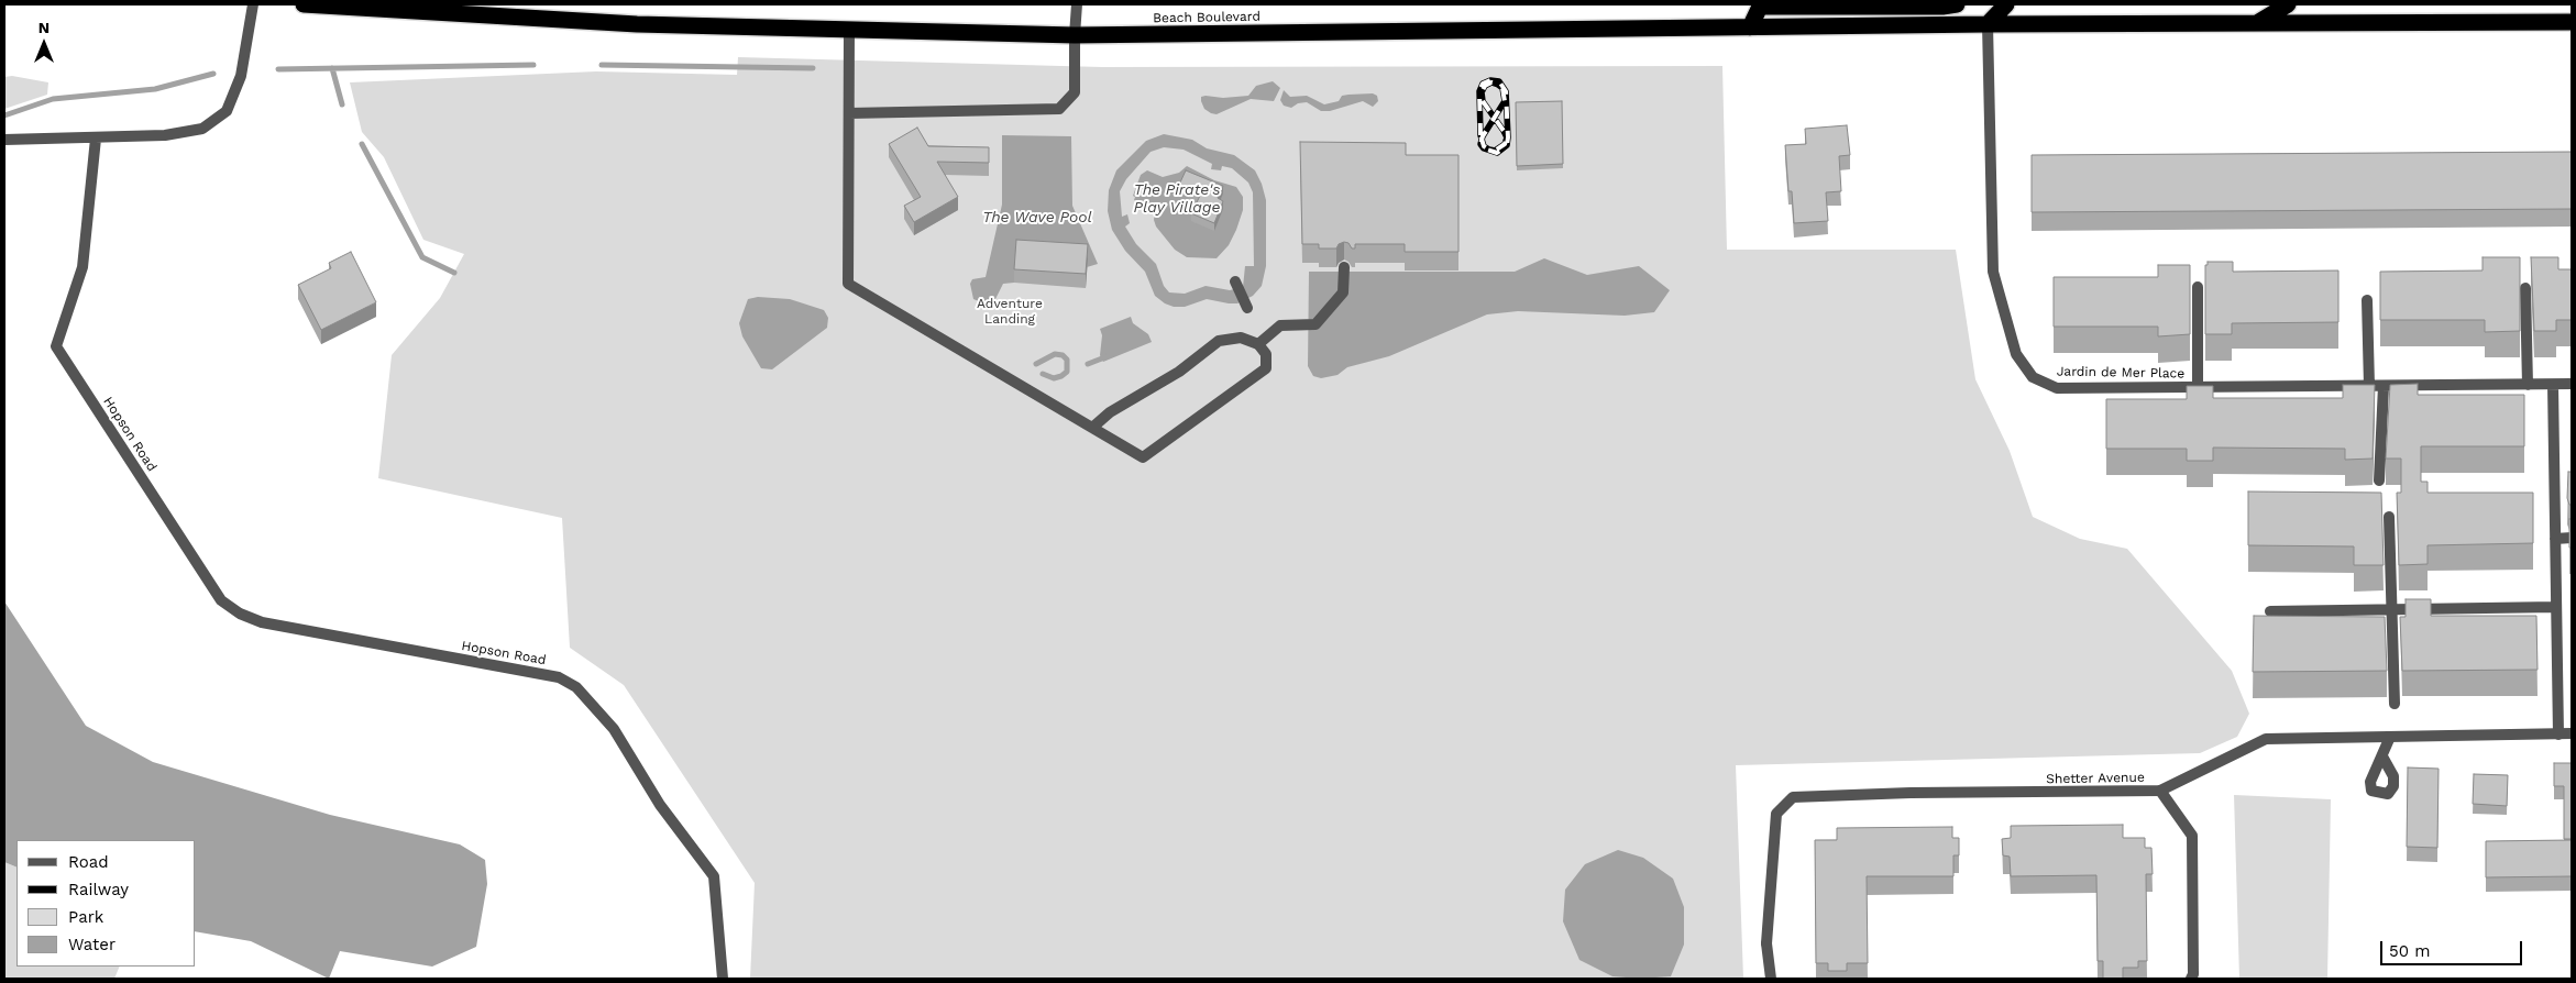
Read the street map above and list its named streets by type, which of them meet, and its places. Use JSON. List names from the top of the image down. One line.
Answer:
{"streets":{"highway":["Beach Boulevard"],"street":["Jardin de Mer Place","Hopson Road","Shetter Avenue"]},"crossings":[["Beach Boulevard","Jardin de Mer Place"]],"water":["The Pirate's Play Village","The Wave Pool"],"parks":["Adventure Landing"],"legend":["Road","Railway","Park","Water"],"scale_bar":"50 m","north":"top"}
